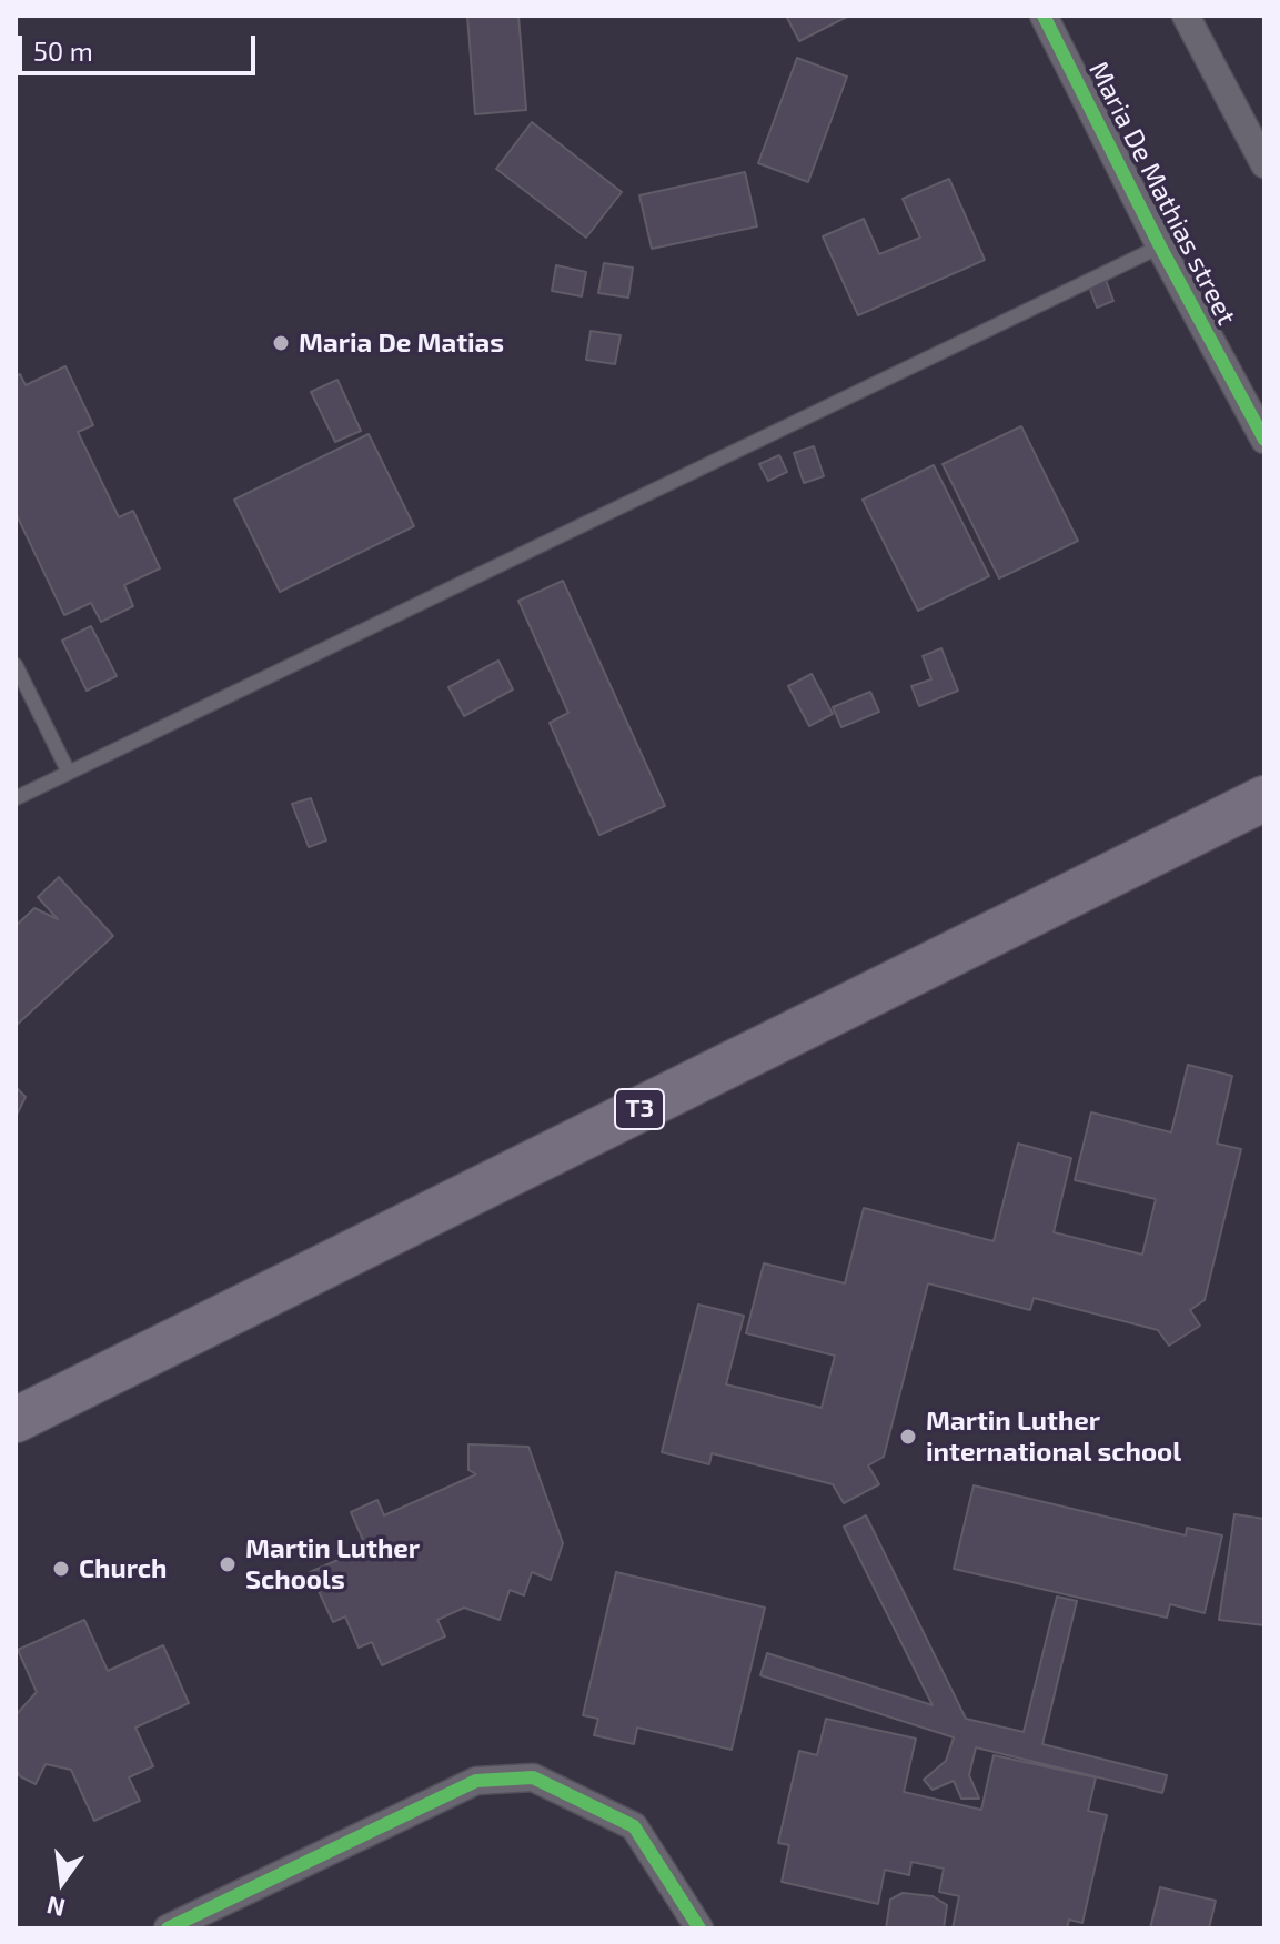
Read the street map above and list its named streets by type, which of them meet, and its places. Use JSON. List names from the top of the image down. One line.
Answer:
{"streets":{"highway":["T3"],"street":["Maria De Mathias street"]},"places":["Maria De Matias","Martin Luther international school","Martin Luther Schools","Church"],"scale_bar":"50 m","north":"bottom"}
